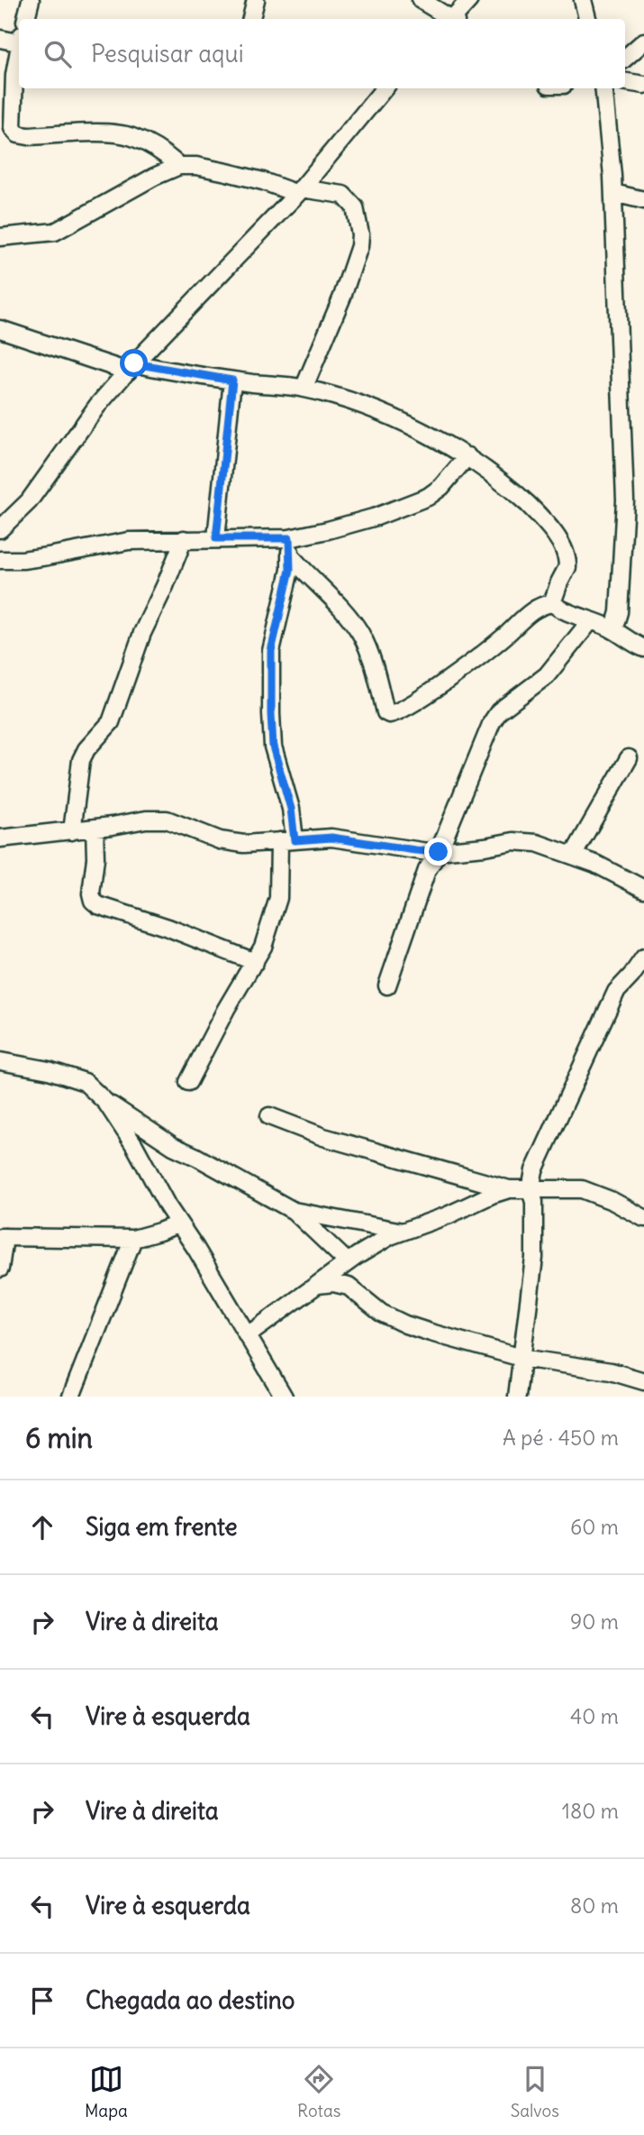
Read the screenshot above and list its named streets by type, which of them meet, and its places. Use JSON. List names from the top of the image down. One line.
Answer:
{"page":{"search":"Pesquisar aqui","heading":["6 min","A pé · 450 m"],"list":[["Siga em frente","60 m"],["Vire à direita","90 m"],["Vire à esquerda","40 m"],["Vire à direita","180 m"],["Vire à esquerda","80 m"],"Chegada ao destino"],"nav":["Mapa","Rotas","Salvos"]}}
